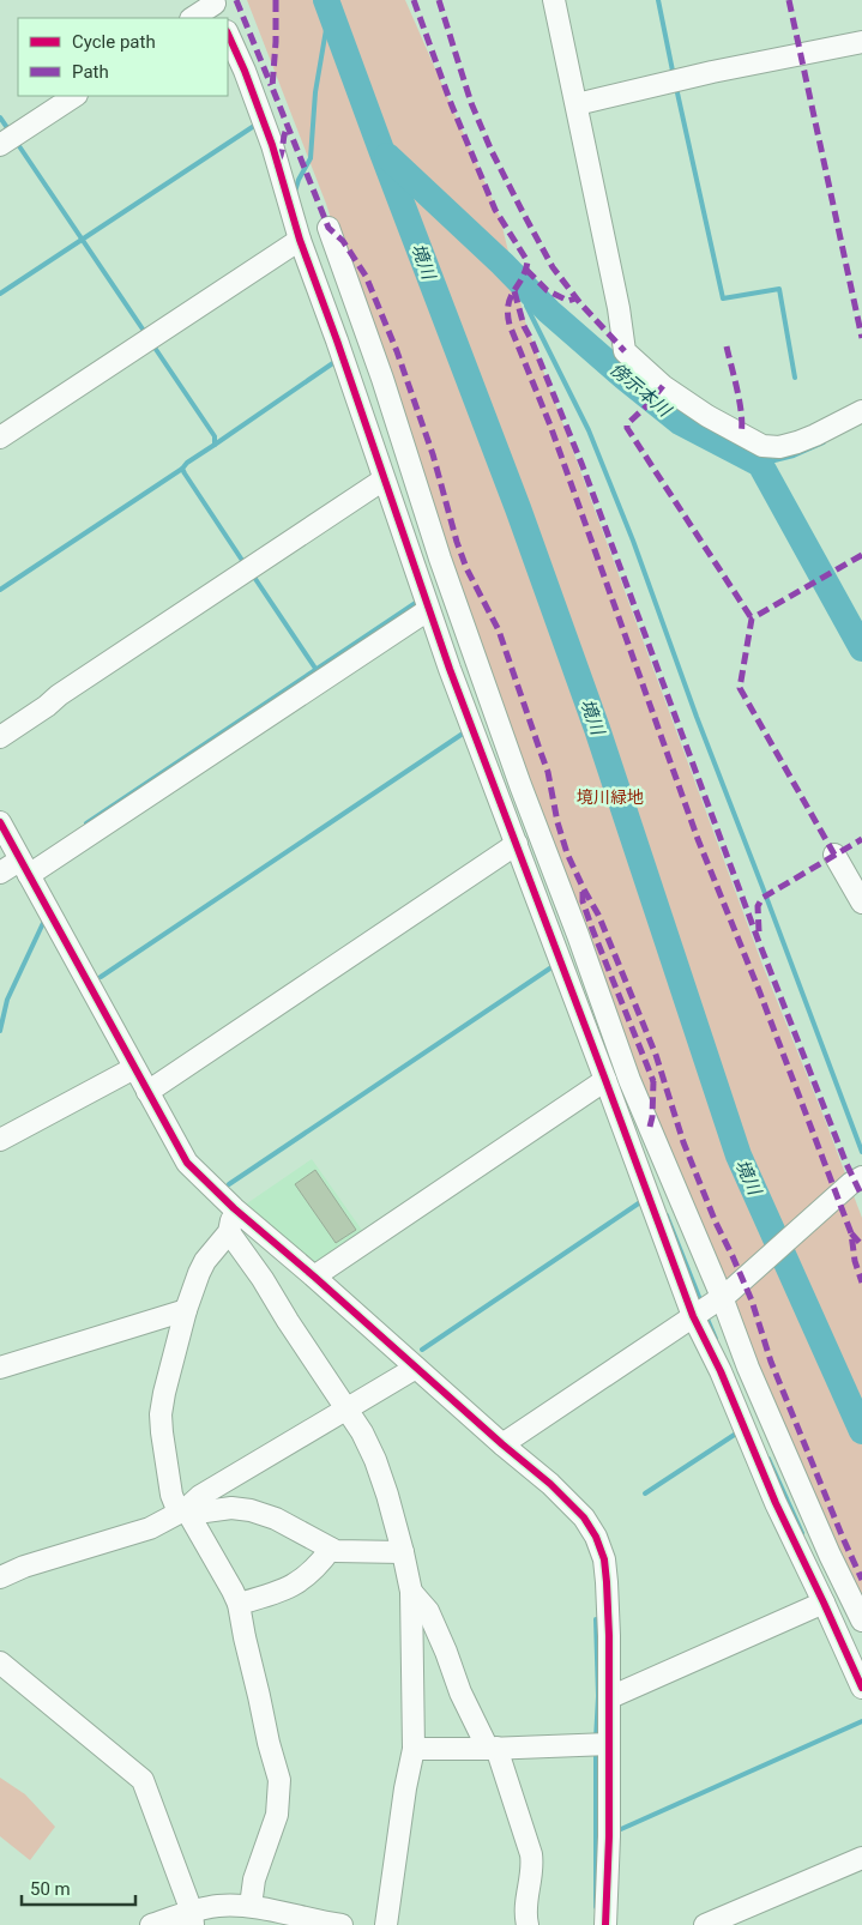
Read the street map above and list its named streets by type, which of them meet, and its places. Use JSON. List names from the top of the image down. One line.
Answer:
{"water":["境川","傍示本川"],"parks":["境川緑地"],"legend":["Cycle path","Path"],"scale_bar":"50 m"}
